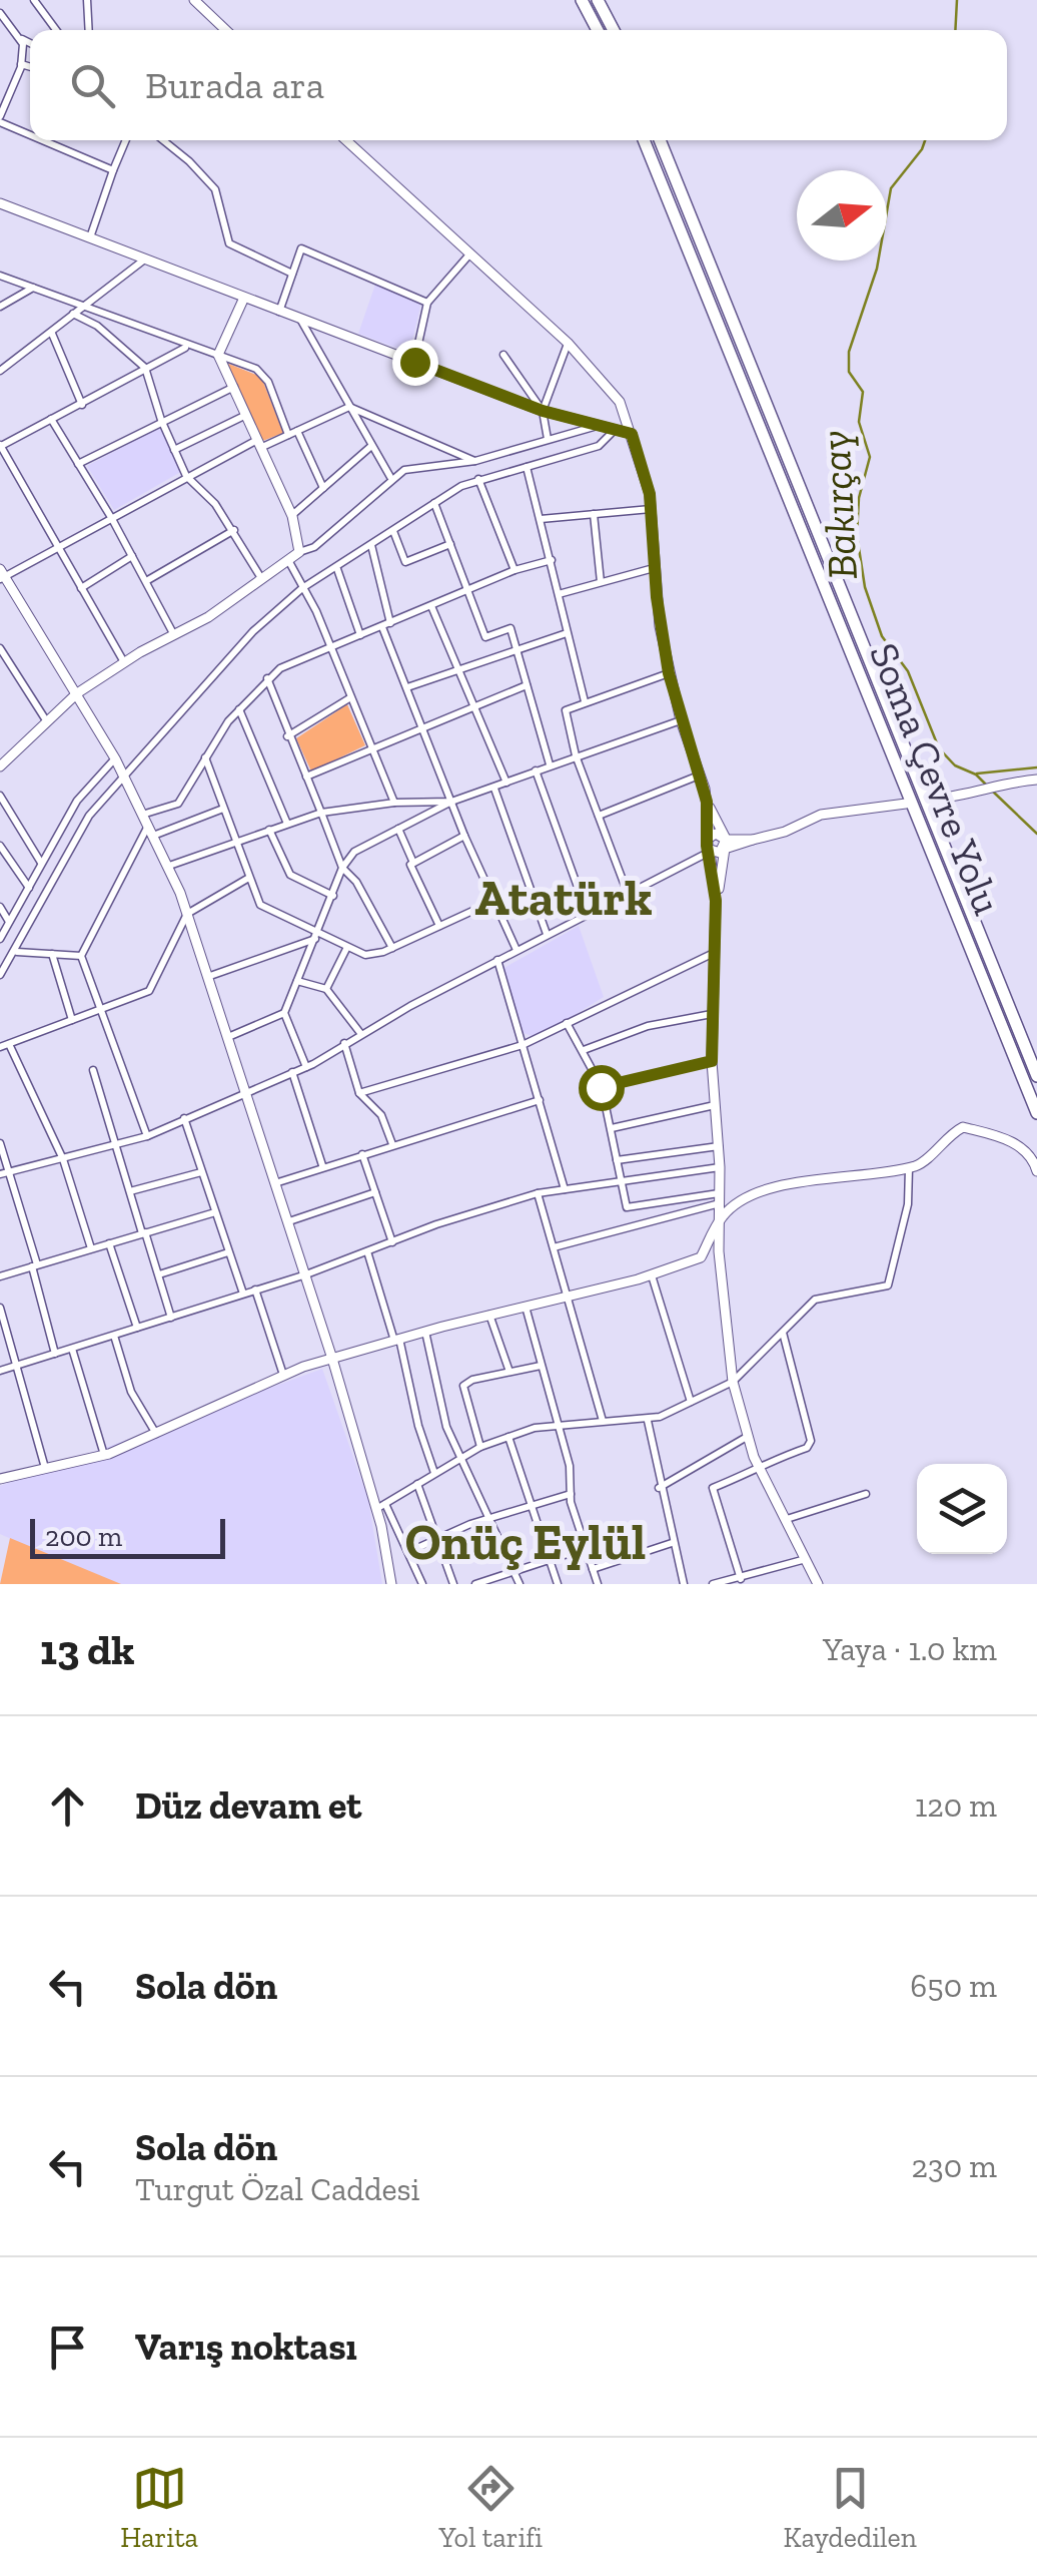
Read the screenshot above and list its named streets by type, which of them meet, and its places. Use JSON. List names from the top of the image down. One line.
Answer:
{"streets":{"highway":["Soma Çevre Yolu"]},"districts":["Atatürk","Onüç Eylül"],"water":["Bakırçay"],"scale_bar":"200 m","north":"right","page":{"search":"Burada ara","scale":"200 m","heading":["13 dk","Yaya · 1.0 km"],"list":[["Düz devam et","120 m"],["Sola dön","650 m"],["Sola dön","Turgut Özal Caddesi","230 m"],"Varış noktası"],"nav":["Harita","Yol tarifi","Kaydedilen"]}}
